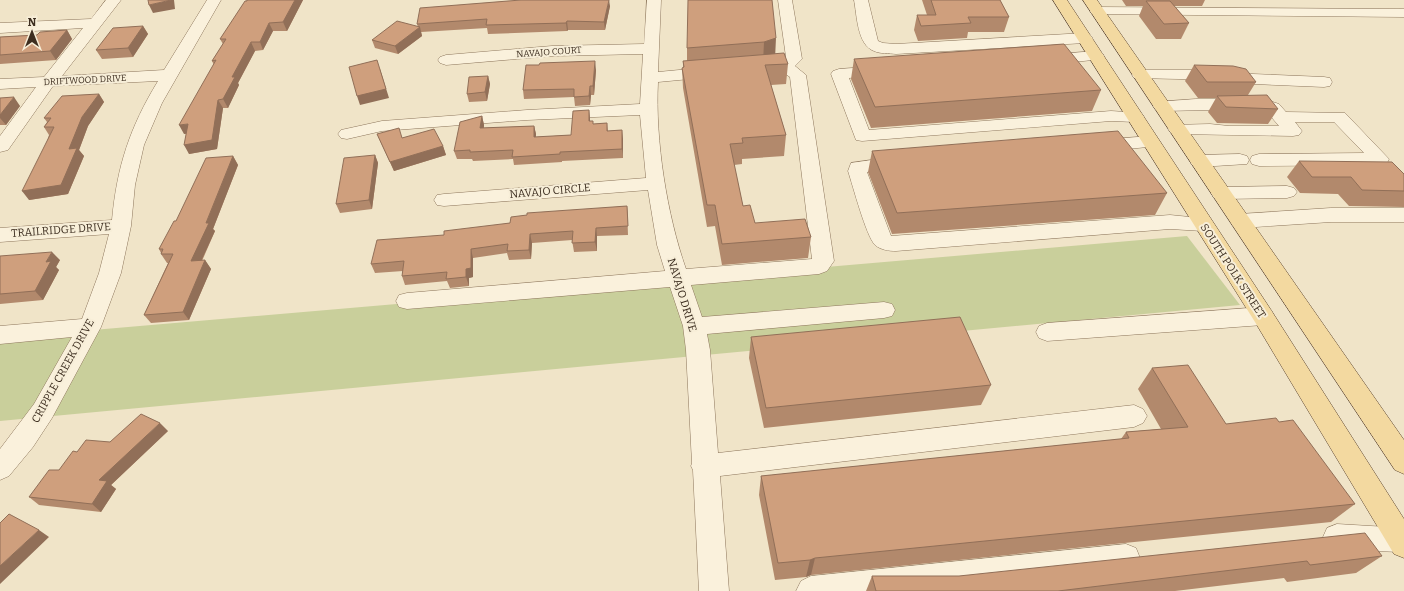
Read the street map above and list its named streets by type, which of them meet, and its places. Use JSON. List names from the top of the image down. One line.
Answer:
{"streets":{"main road":["SOUTH POLK STREET"],"street":["NAVAJO COURT","DRIFTWOOD DRIVE","NAVAJO CIRCLE","TRAILRIDGE DRIVE","NAVAJO DRIVE","CRIPPLE CREEK DRIVE"]},"crossings":[["NAVAJO COURT","NAVAJO DRIVE"],["DRIFTWOOD DRIVE","CRIPPLE CREEK DRIVE"],["NAVAJO CIRCLE","NAVAJO DRIVE"],["TRAILRIDGE DRIVE","CRIPPLE CREEK DRIVE"]],"north":"top"}
